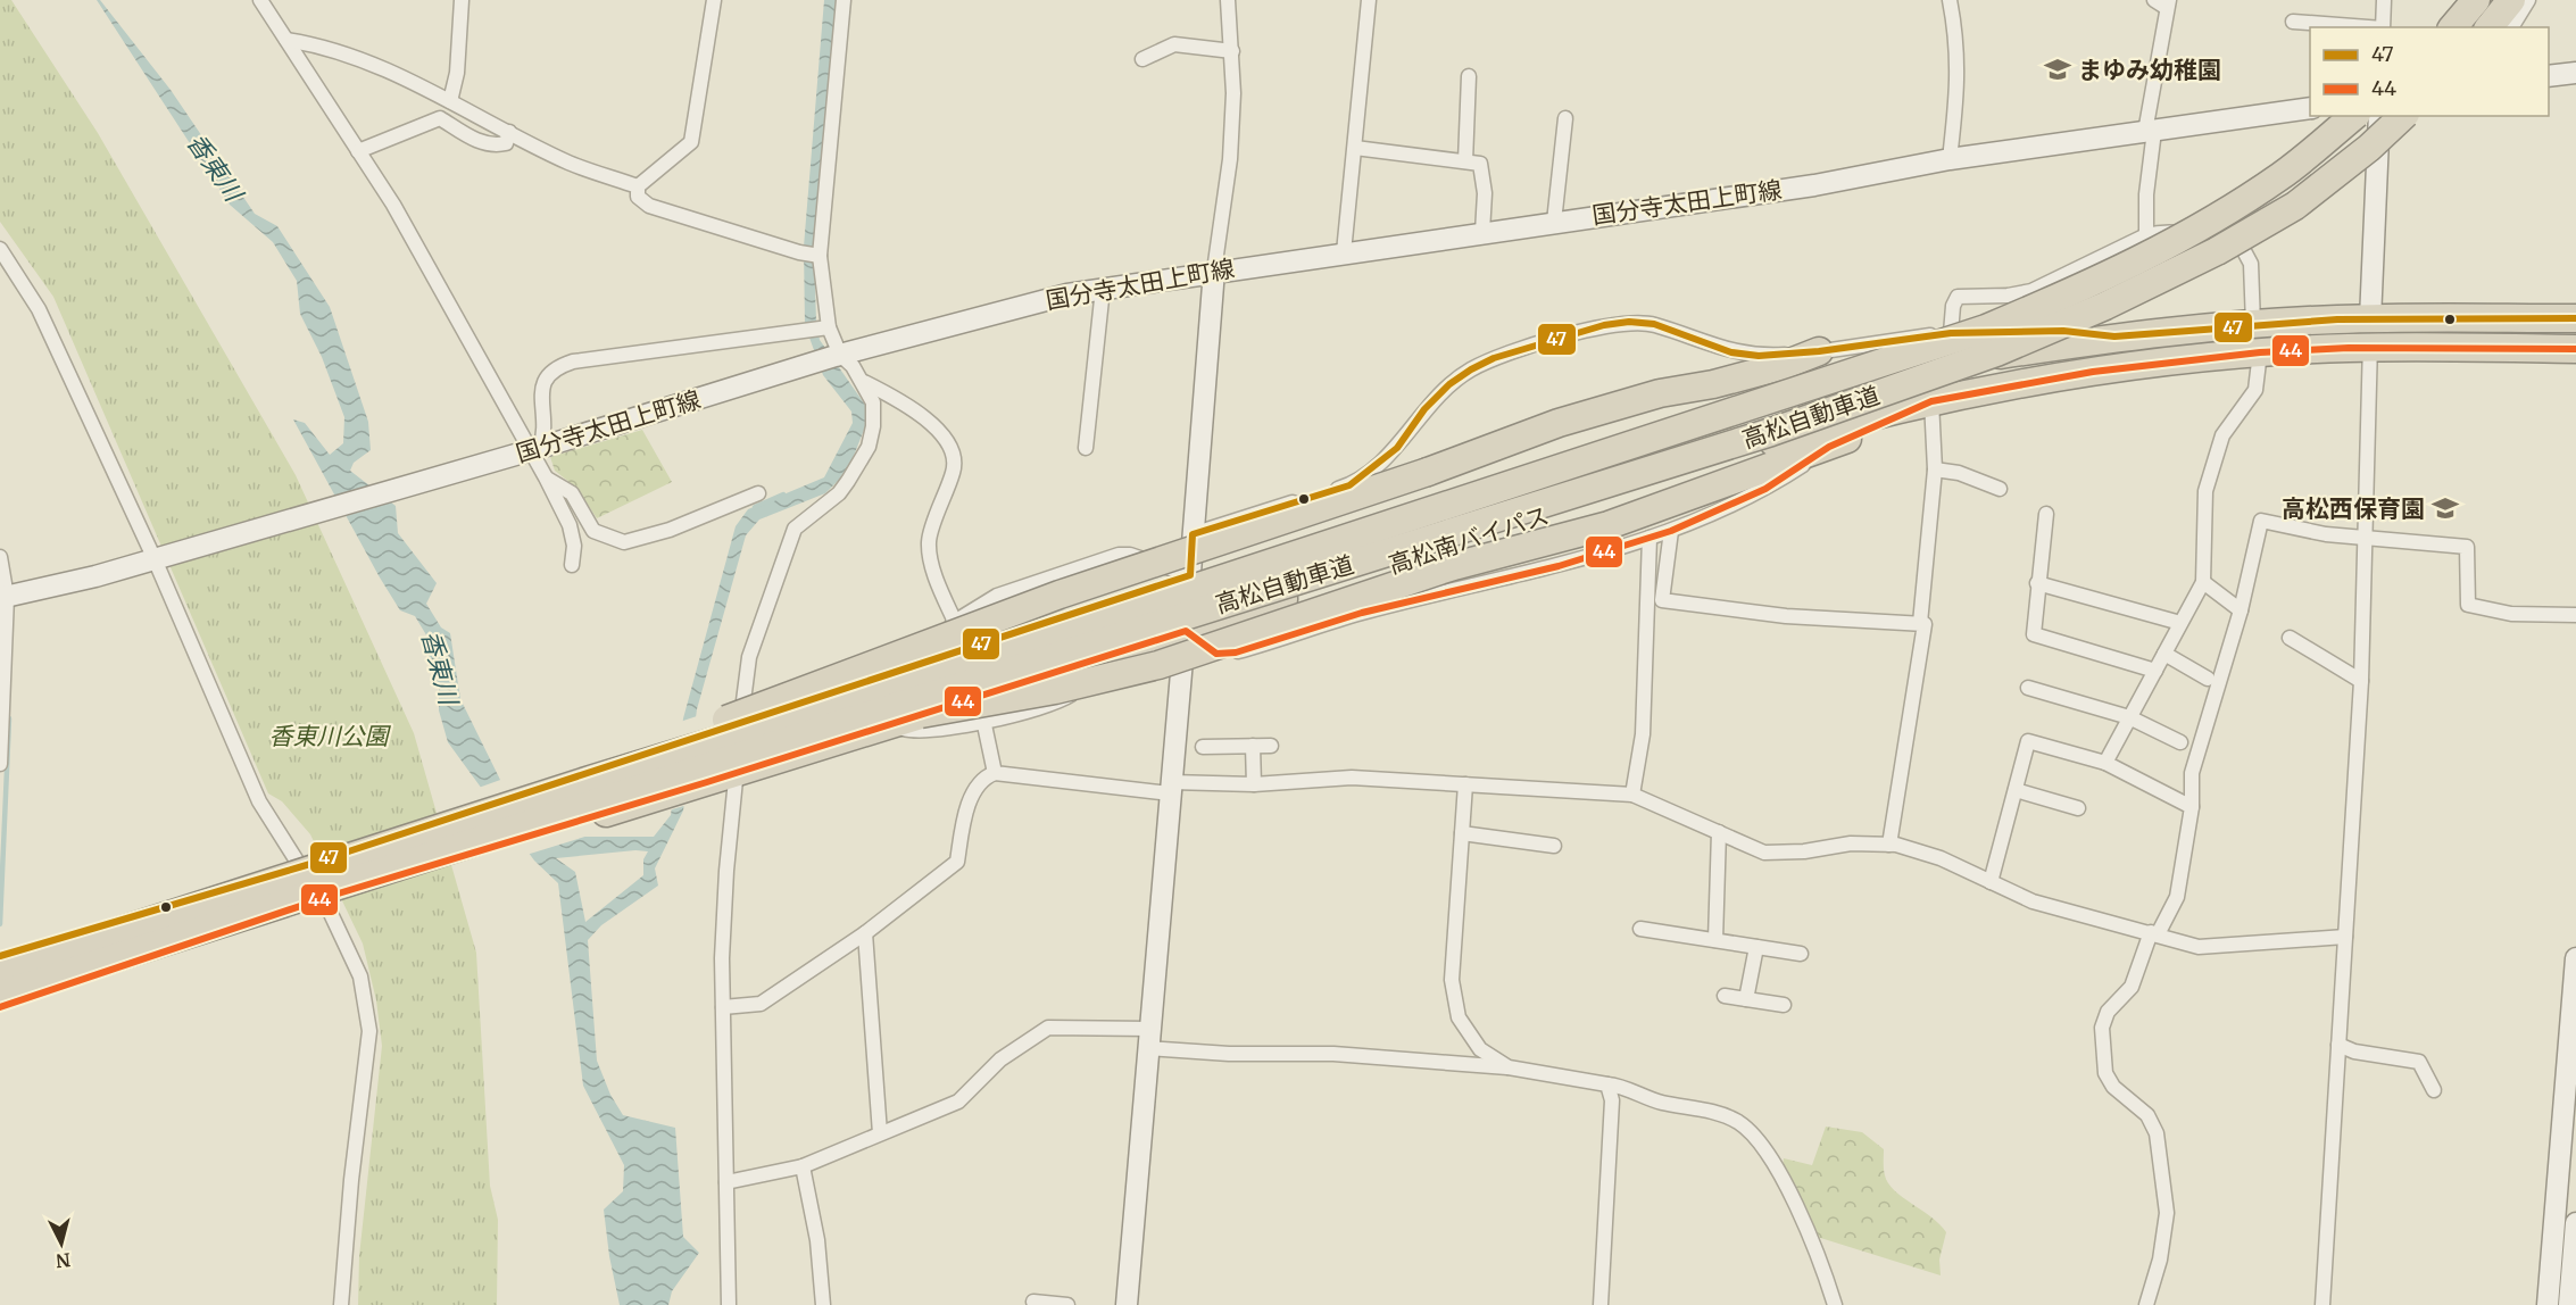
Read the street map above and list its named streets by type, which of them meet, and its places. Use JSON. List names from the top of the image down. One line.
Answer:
{"streets":{"highway":["高松自動車道","高松南バイパス"],"main road":["国分寺太田上町線"]},"water":["香東川"],"parks":["香東川公園"],"places":{"school or university":["まゆみ幼稚園","高松西保育園"]},"lines":["transit line 47","transit line 44"],"legend":["47","44"],"north":"bottom"}
